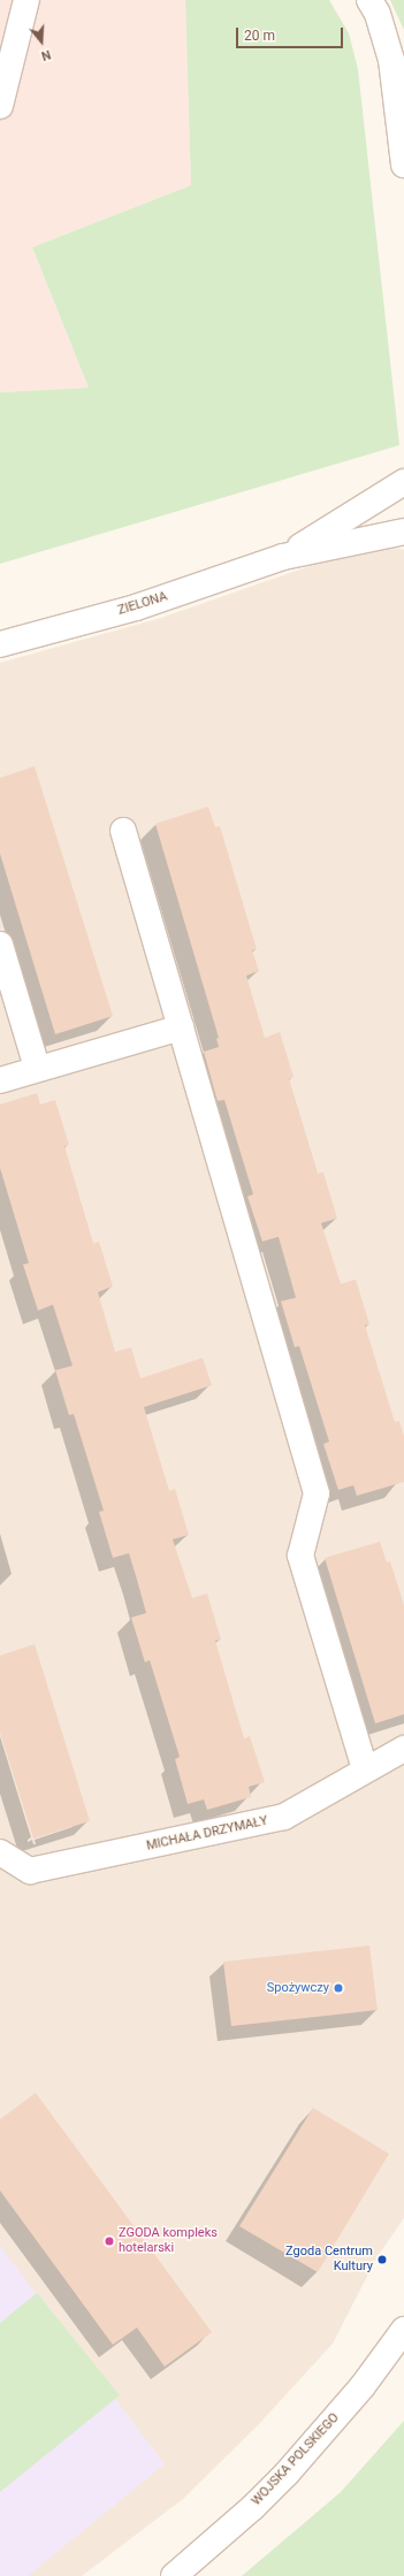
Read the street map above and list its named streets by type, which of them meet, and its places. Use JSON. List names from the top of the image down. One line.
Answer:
{"streets":{"street":["ZIELONA","MICHAŁA DRZYMAŁY","WOJSKA POLSKIEGO"]},"places":["Spożywczy","ZGODA kompleks hotelarski","Zgoda Centrum Kultury"],"scale_bar":"20 m","north":"bottom"}
